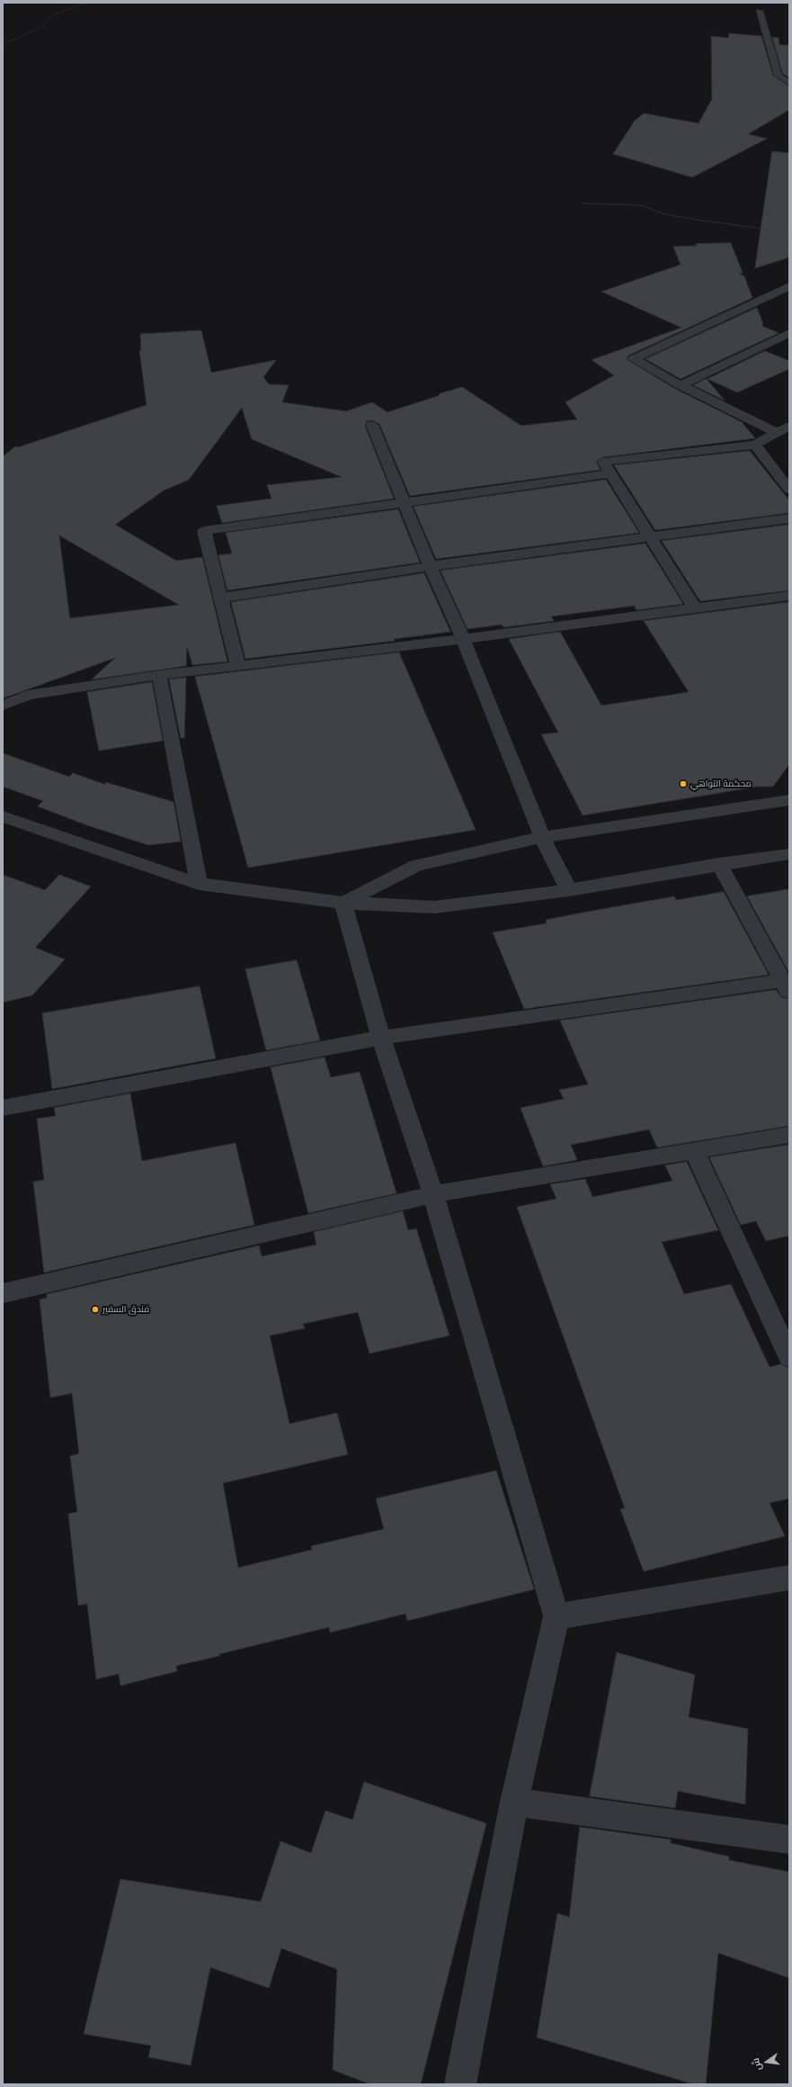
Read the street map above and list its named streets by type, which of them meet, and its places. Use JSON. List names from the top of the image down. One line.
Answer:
{"places":["محكمة التواهي","فندق السفير"],"north":"left"}
